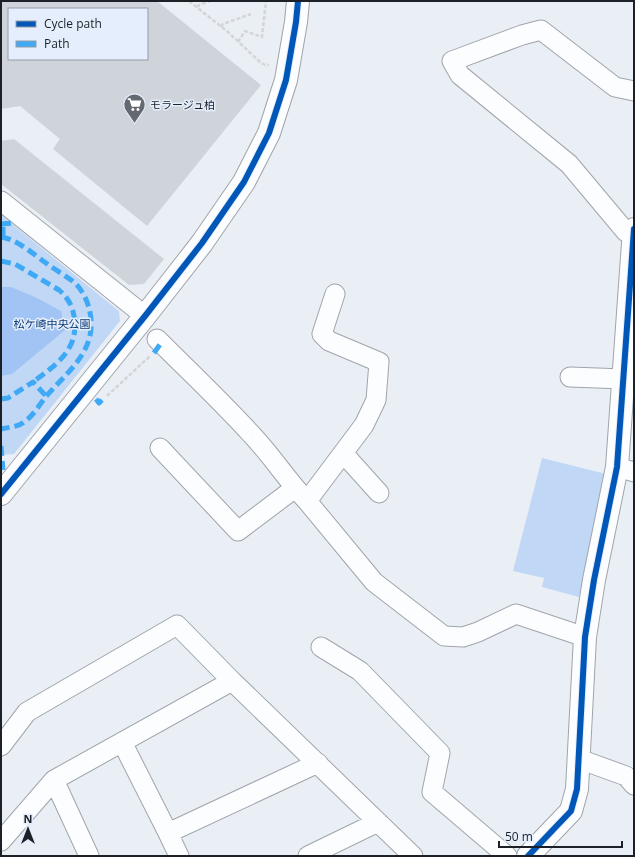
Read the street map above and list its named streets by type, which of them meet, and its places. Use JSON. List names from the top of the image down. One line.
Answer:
{"parks":["松ケ崎中央公園"],"places":{"supermarket":["モラージュ柏"]},"legend":["Cycle path","Path"],"scale_bar":"50 m","north":"top"}
